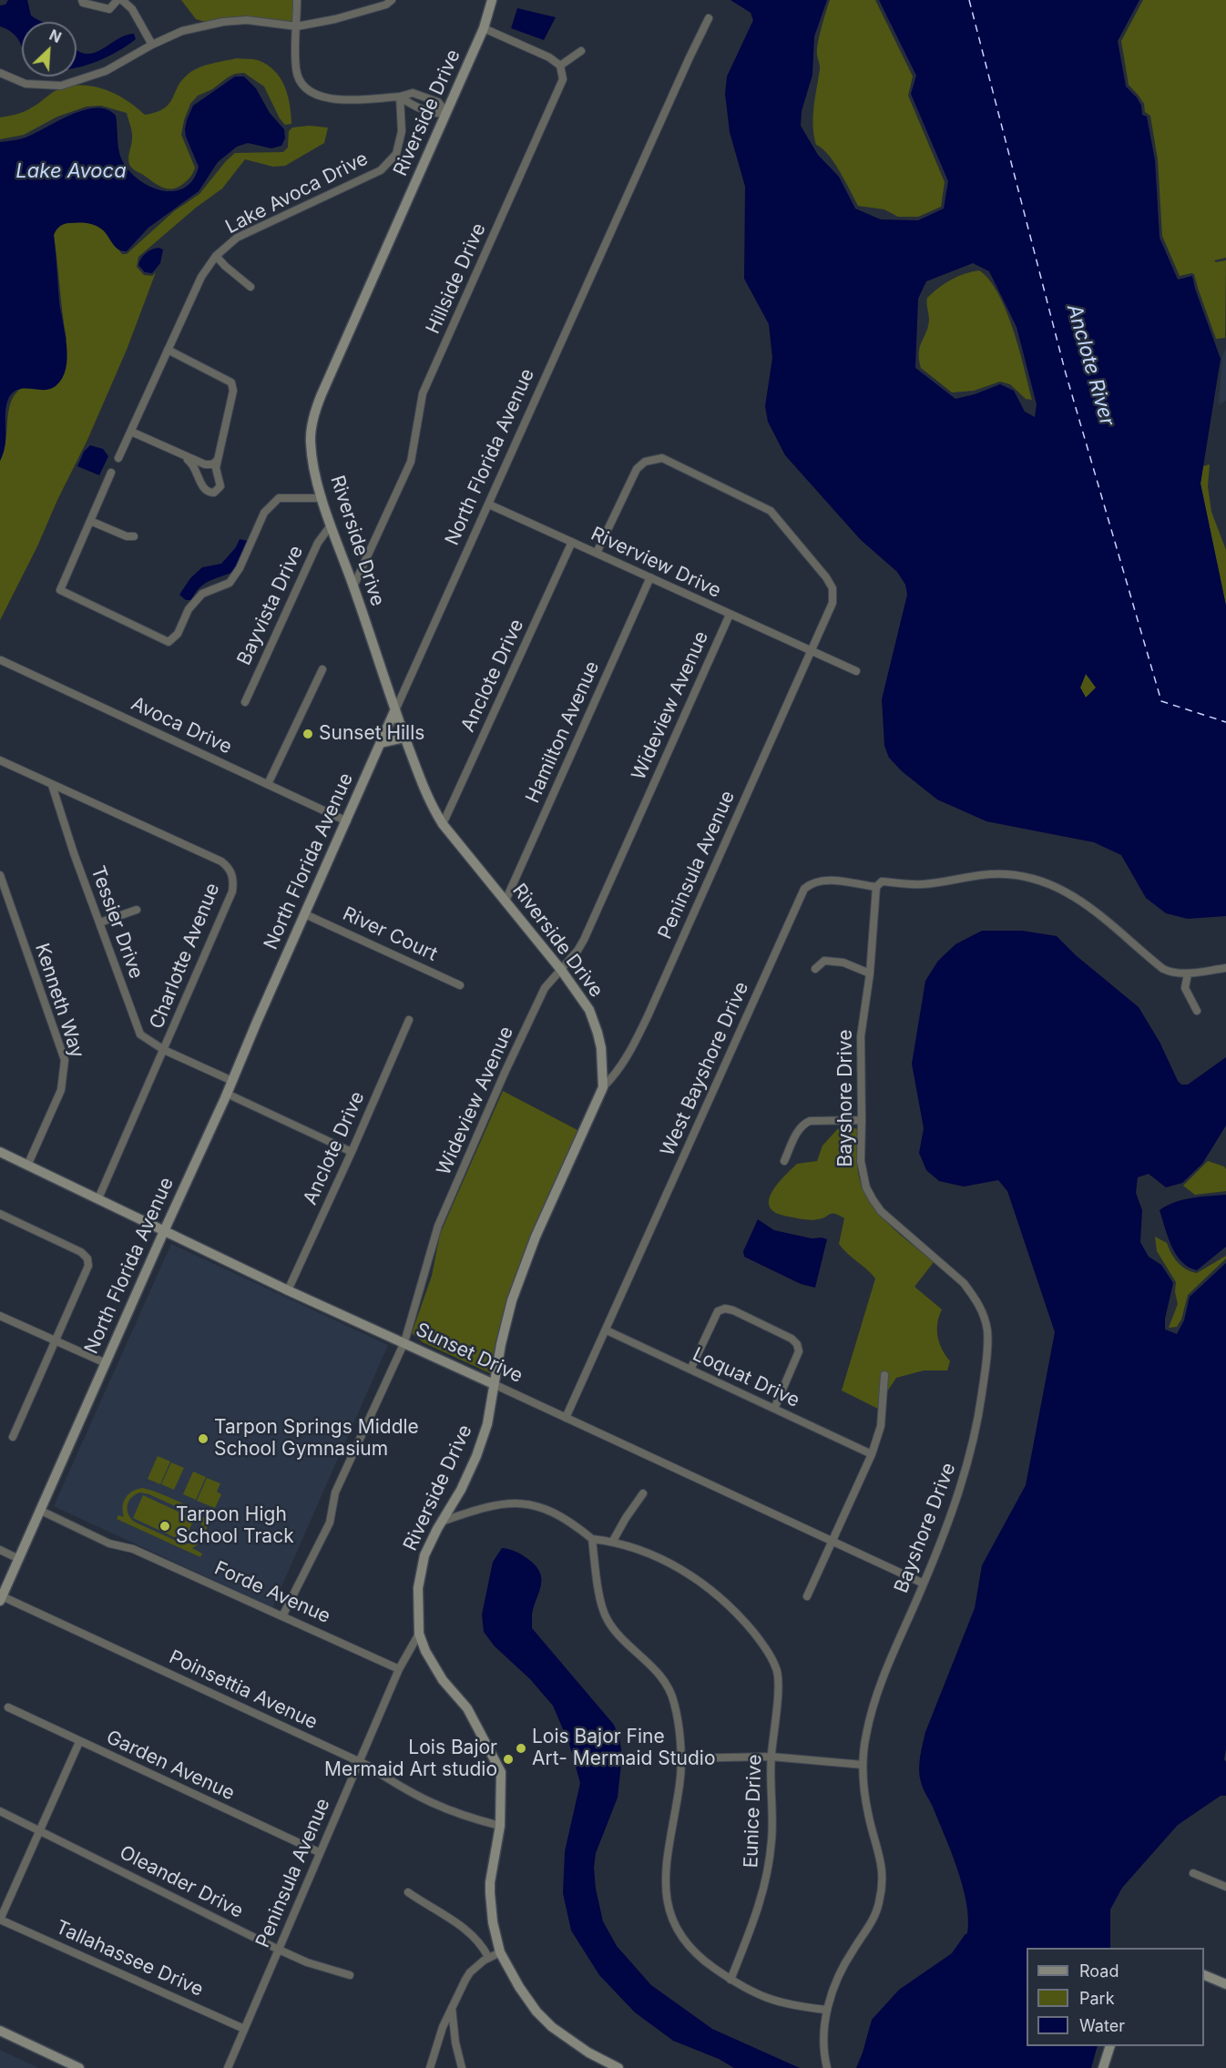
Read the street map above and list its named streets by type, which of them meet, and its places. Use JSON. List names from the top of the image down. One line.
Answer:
{"streets":{"street":["Riverside Drive","Lake Avoca Drive","Hillside Drive","North Florida Avenue","Riverview Drive","Bayvista Drive","Anclote Drive","Wideview Avenue","Avoca Drive","Hamilton Avenue","Peninsula Avenue","Tessier Drive","River Court","Charlotte Avenue","Kenneth Way","West Bayshore Drive","Bayshore Drive","Sunset Drive","Loquat Drive","Forde Avenue","Poinsettia Avenue","Garden Avenue","Eunice Drive","Oleander Drive","Tallahassee Drive"]},"crossings":[["Riverside Drive","Hillside Drive"],["Riverside Drive","North Florida Avenue"],["Riverside Drive","Bayvista Drive"],["Riverside Drive","Anclote Drive"],["Riverside Drive","Wideview Avenue"],["Riverside Drive","Hamilton Avenue"],["Riverside Drive","Peninsula Avenue"],["Riverside Drive","Sunset Drive"],["Riverside Drive","Poinsettia Avenue"],["North Florida Avenue","Riverview Drive"],["North Florida Avenue","Avoca Drive"],["North Florida Avenue","Tessier Drive"],["North Florida Avenue","River Court"],["North Florida Avenue","Sunset Drive"],["North Florida Avenue","Forde Avenue"],["North Florida Avenue","Poinsettia Avenue"],["Riverview Drive","Anclote Drive"],["Riverview Drive","Wideview Avenue"],["Riverview Drive","Hamilton Avenue"],["Riverview Drive","Peninsula Avenue"],["Anclote Drive","Sunset Drive"],["Wideview Avenue","Sunset Drive"],["Wideview Avenue","Forde Avenue"],["Peninsula Avenue","Forde Avenue"],["Peninsula Avenue","Poinsettia Avenue"],["Peninsula Avenue","Garden Avenue"],["Peninsula Avenue","Oleander Drive"],["Peninsula Avenue","Tallahassee Drive"],["Tessier Drive","Charlotte Avenue"],["Charlotte Avenue","Sunset Drive"],["Kenneth Way","Sunset Drive"],["West Bayshore Drive","Bayshore Drive"],["West Bayshore Drive","Sunset Drive"],["West Bayshore Drive","Loquat Drive"],["Bayshore Drive","Sunset Drive"]],"water":["Lake Avoca","Anclote River"],"places":["Sunset Hills","Tarpon Springs Middle School Gymnasium","Tarpon High School Track","Lois Bajor Fine Art- Mermaid Studio","Lois Bajor Mermaid Art studio"],"legend":["Road","Park","Water"],"north":"top right"}
